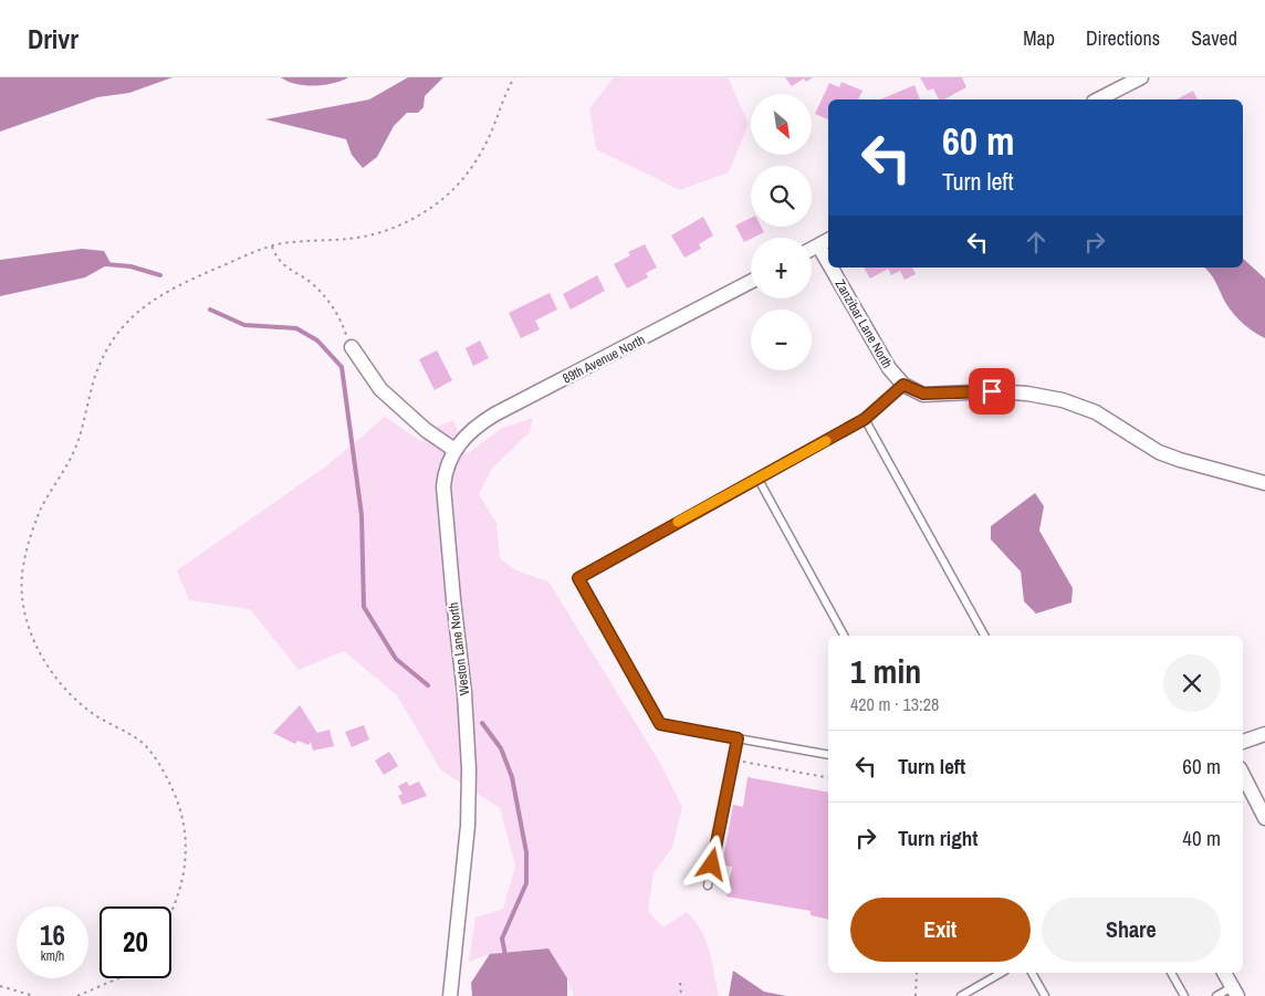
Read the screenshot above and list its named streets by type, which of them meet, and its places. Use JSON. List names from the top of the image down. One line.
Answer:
{"streets":{"street":["Zanzibar Lane North","89th Avenue North","Weston Lane North"]},"crossings":[["89th Avenue North","Weston Lane North"]],"north":"bottom right","page":{"header":"Drivr","nav":["Map","Directions","Saved"],"map_buttons":["+","−"],"turn":["60 m","Turn left"],"heading":["1 min","420 m · 13:28"],"list":[{"name":"Turn left","value":"60 m"},{"name":"Turn right","value":"40 m"}],"buttons":["Exit","Share"],"speed":"16 km/h","limit":"20"}}
